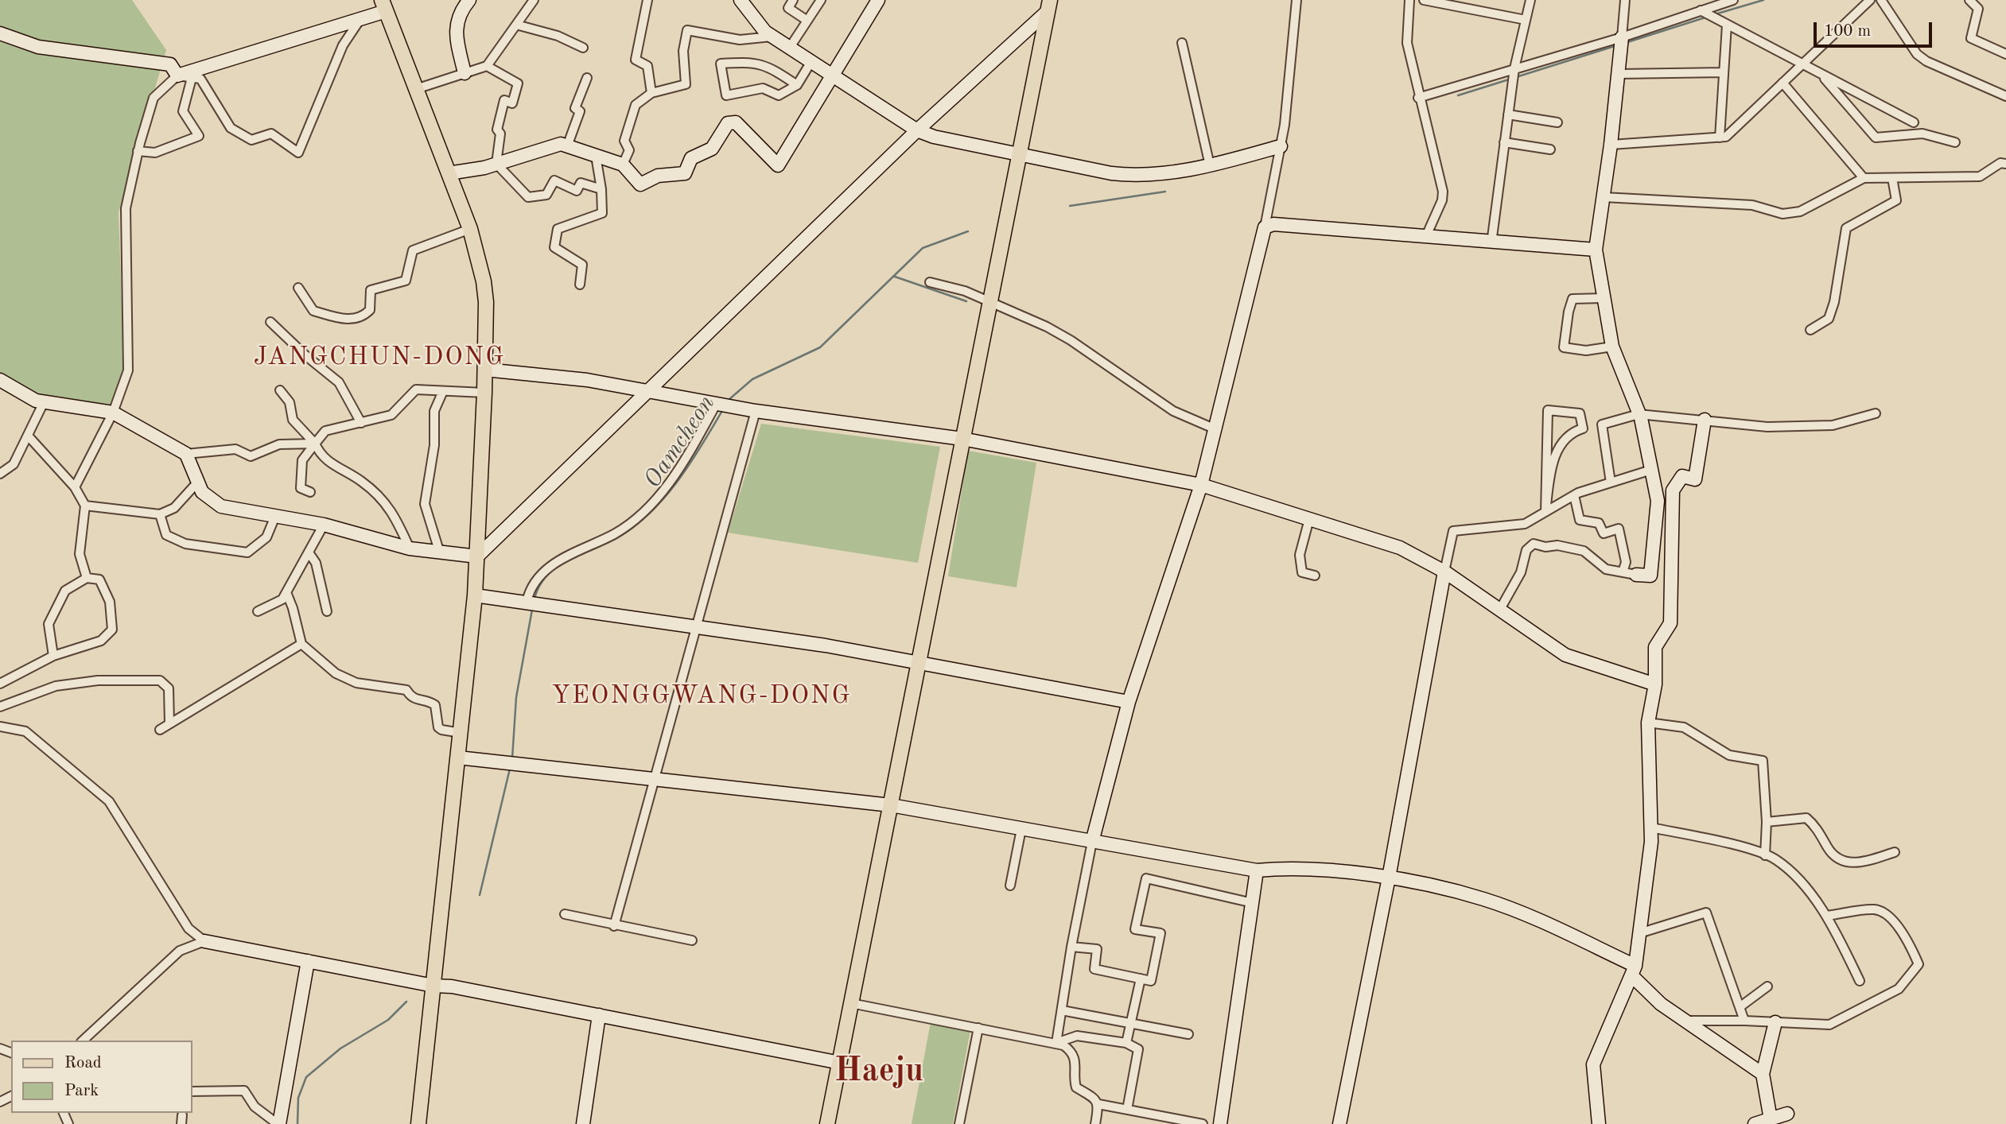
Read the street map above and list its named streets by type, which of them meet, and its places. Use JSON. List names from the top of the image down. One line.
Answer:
{"districts":["JANGCHUN-DONG","YEONGGWANG-DONG","Haeju"],"water":["Oamcheon"],"legend":["Road","Park"],"scale_bar":"100 m"}
